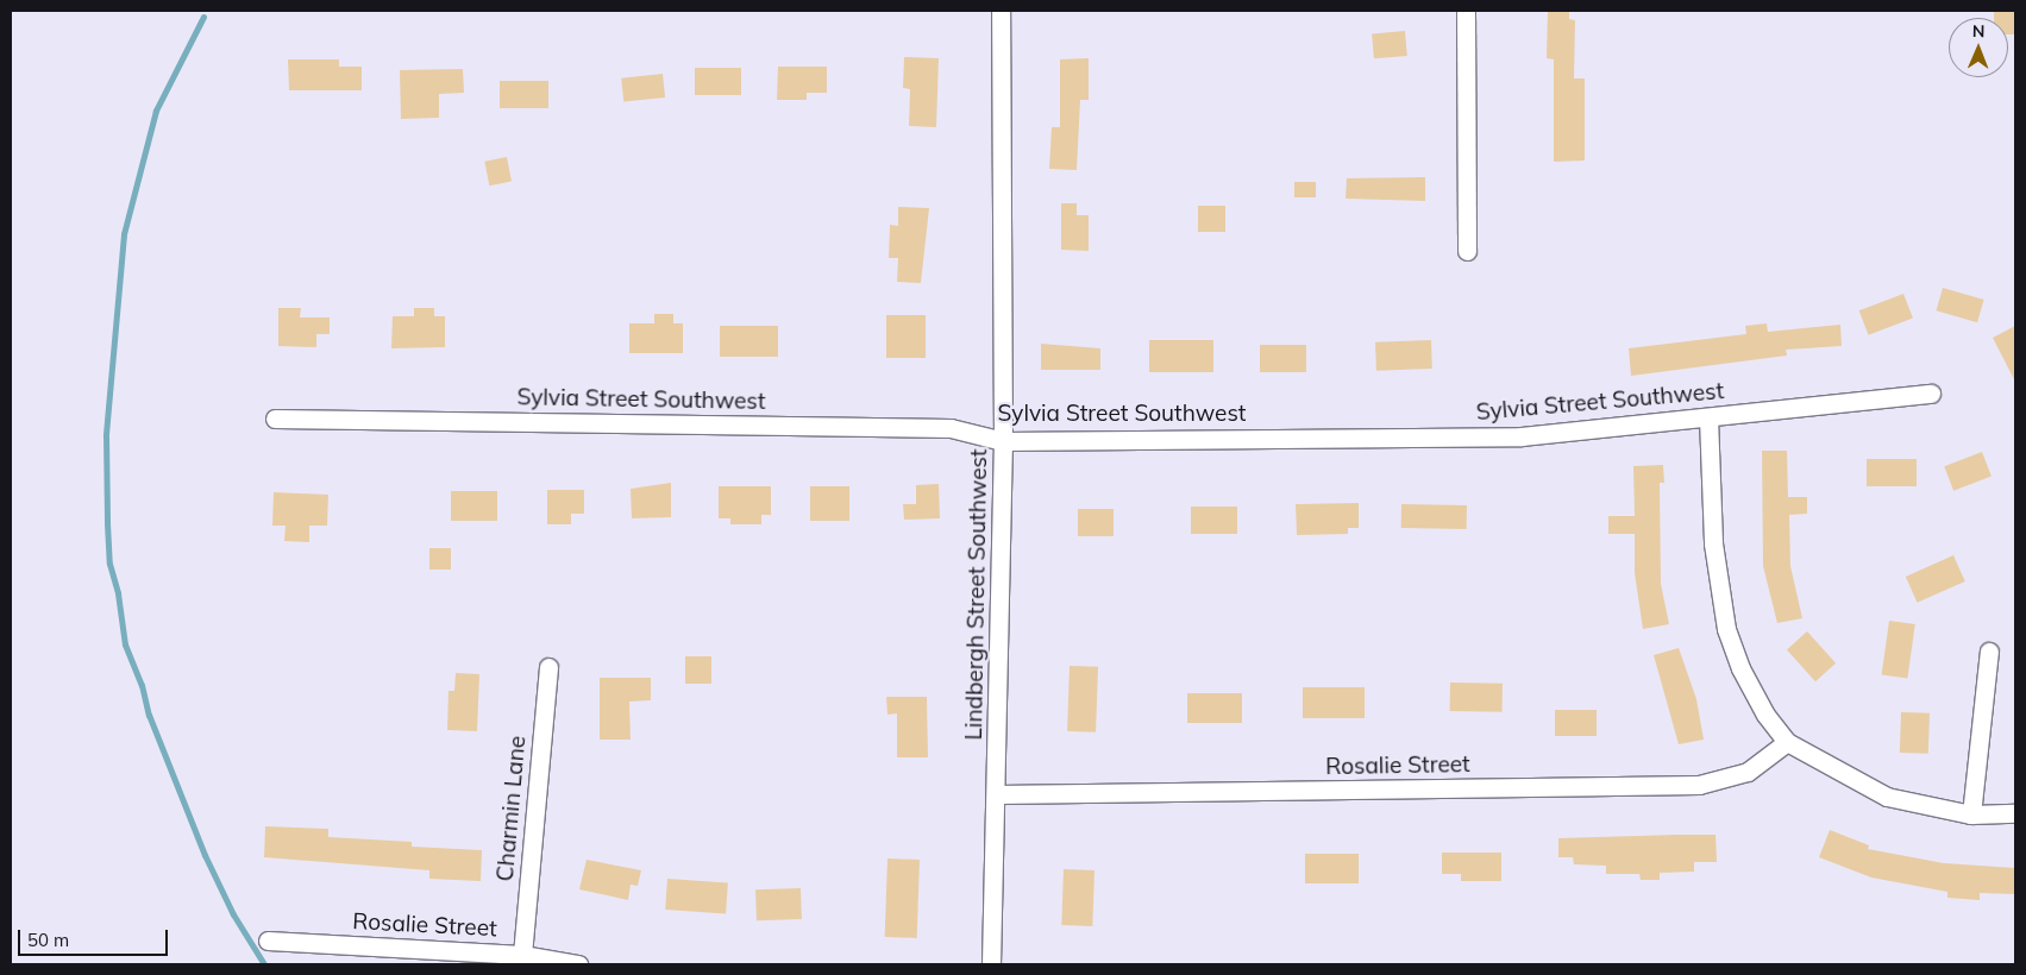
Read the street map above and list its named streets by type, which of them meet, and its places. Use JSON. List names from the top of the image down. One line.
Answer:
{"streets":{"street":["Sylvia Street Southwest","Lindbergh Street Southwest","Rosalie Street","Charmin Lane"]},"crossings":[["Sylvia Street Southwest","Lindbergh Street Southwest"],["Lindbergh Street Southwest","Rosalie Street"],["Rosalie Street","Charmin Lane"]],"scale_bar":"50 m","north":"top"}
